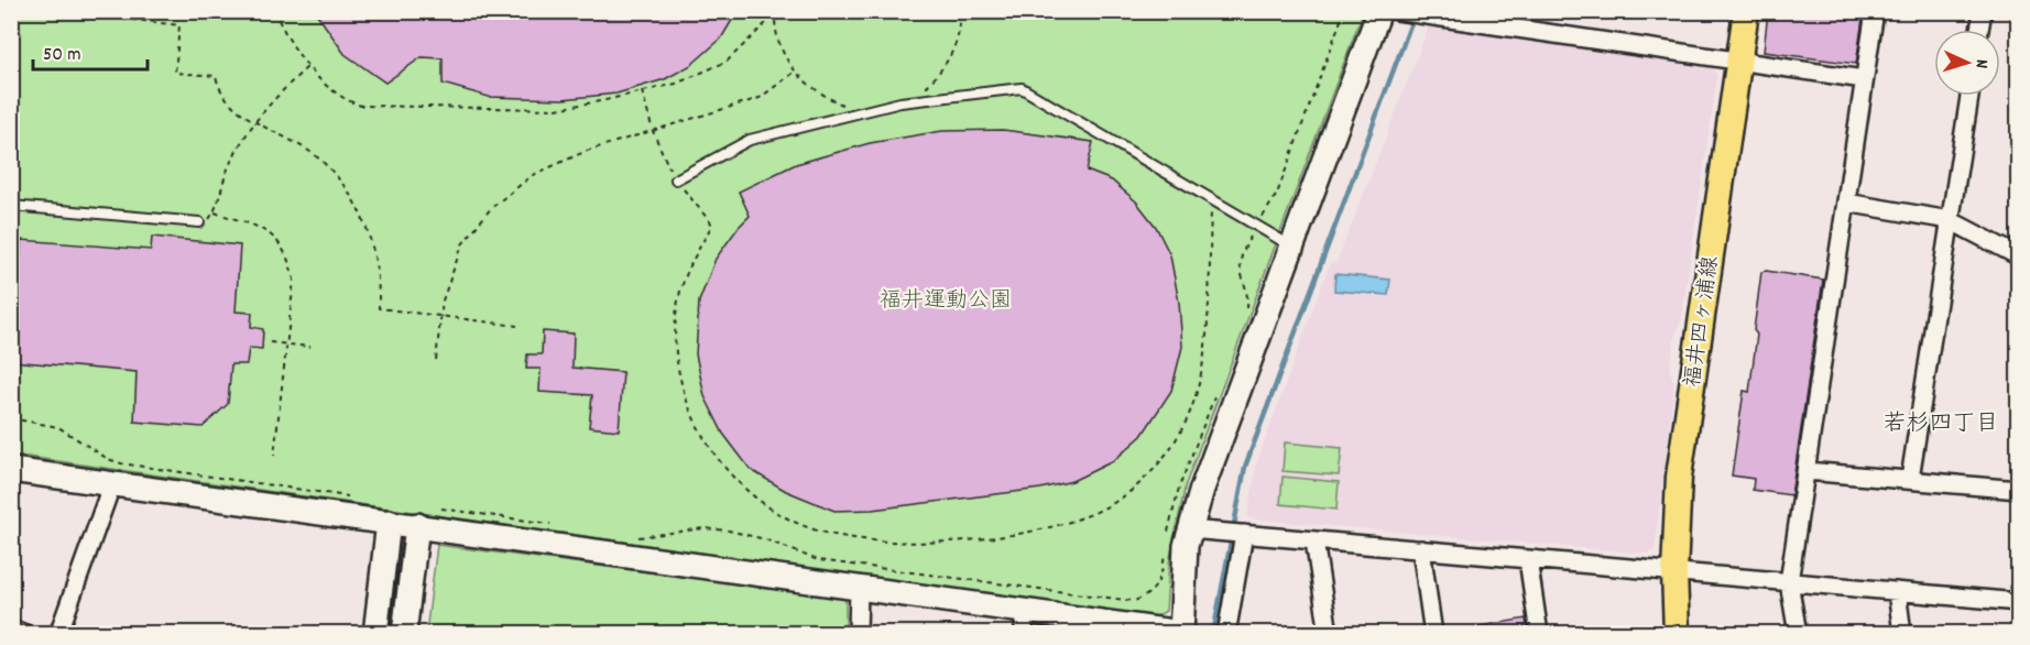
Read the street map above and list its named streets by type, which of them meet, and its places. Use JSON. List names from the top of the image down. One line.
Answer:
{"streets":{"main road":["福井四ヶ浦線"]},"districts":["若杉四丁目"],"parks":["福井運動公園"],"scale_bar":"50 m","north":"right"}
